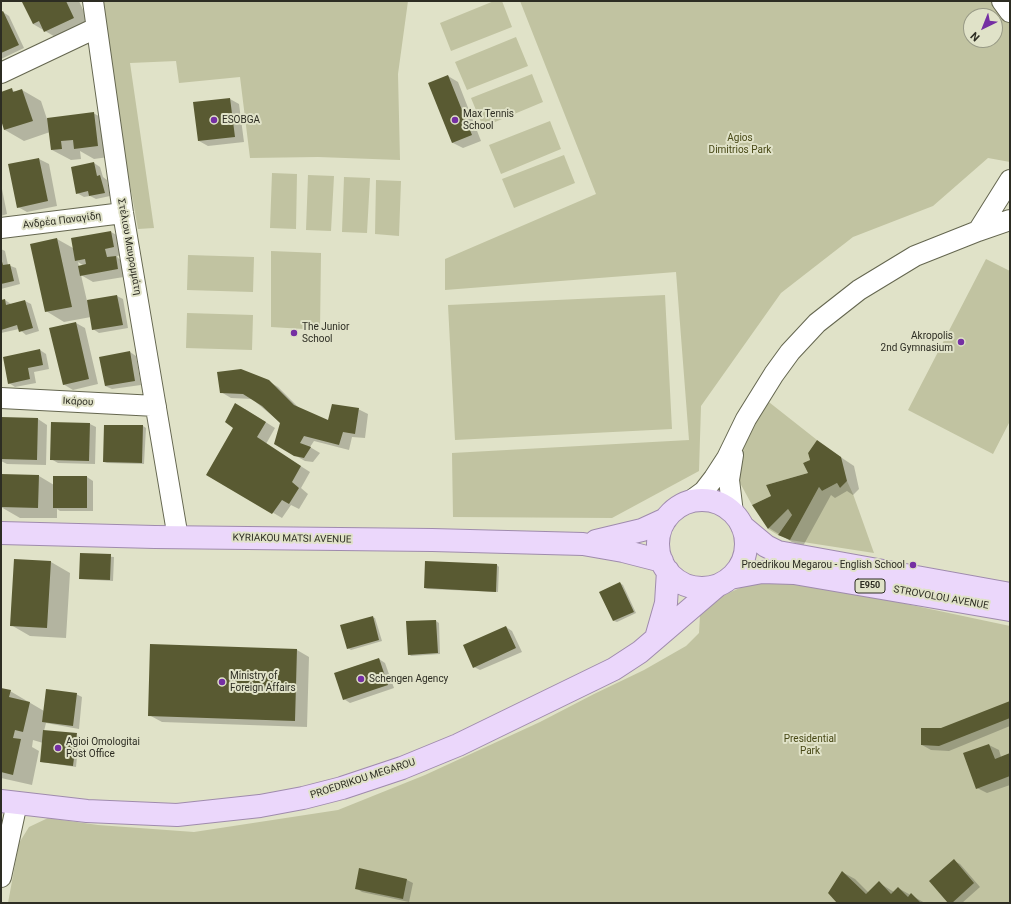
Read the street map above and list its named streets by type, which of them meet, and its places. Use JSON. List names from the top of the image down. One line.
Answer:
{"streets":{"main road":["KYRIAKOU MATSI AVENUE","E950","STROVOLOU AVENUE","PROEDRIKOU MEGAROU"],"street":["Ανδρέα Παναγίδη","Στέλιου Μαυρομμάτη","Ικάρου"]},"crossings":[["Ανδρέα Παναγίδη","Στέλιου Μαυρομμάτη"],["Στέλιου Μαυρομμάτη","Ικάρου"],["Στέλιου Μαυρομμάτη","KYRIAKOU MATSI AVENUE"],["KYRIAKOU MATSI AVENUE","STROVOLOU AVENUE"],["KYRIAKOU MATSI AVENUE","PROEDRIKOU MEGAROU"],["STROVOLOU AVENUE","PROEDRIKOU MEGAROU"]],"parks":["Agios Dimitrios Park","Presidential Park"],"places":["ESOBGA","Max Tennis School","The Junior School","Akropolis 2nd Gymnasium","Proedrikou Megarou - English School","Schengen Agency","Ministry of Foreign Affairs","Agioi Omologitai Post Office"],"north":"bottom left"}
